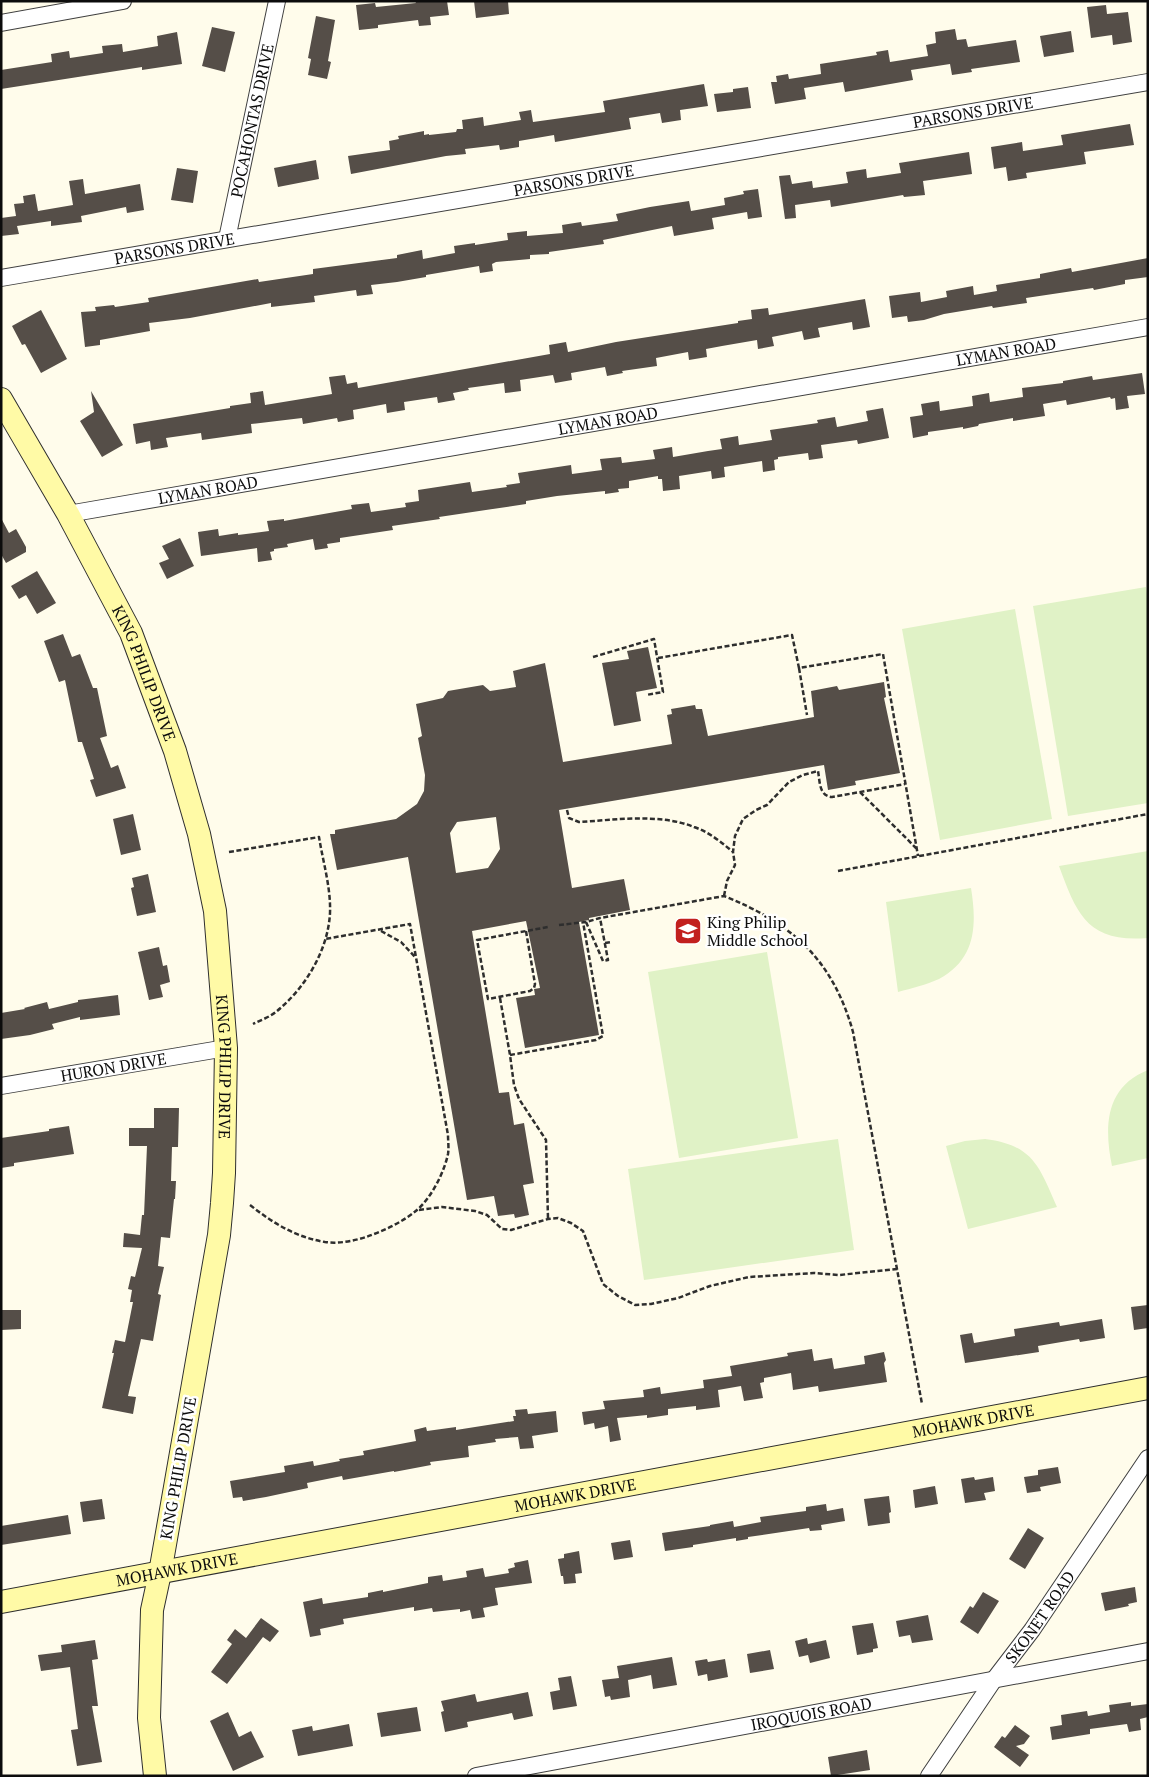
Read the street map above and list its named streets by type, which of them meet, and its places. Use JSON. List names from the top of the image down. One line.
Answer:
{"streets":{"street":["PARSONS DRIVE","POCAHONTAS DRIVE","LYMAN ROAD","KING PHILIP DRIVE","HURON DRIVE","MOHAWK DRIVE","SKONET ROAD","IROQUOIS ROAD"]},"crossings":[["PARSONS DRIVE","POCAHONTAS DRIVE"],["LYMAN ROAD","KING PHILIP DRIVE"],["KING PHILIP DRIVE","HURON DRIVE"],["KING PHILIP DRIVE","MOHAWK DRIVE"],["SKONET ROAD","IROQUOIS ROAD"]],"places":{"school or university":["King Philip Middle School"]}}
